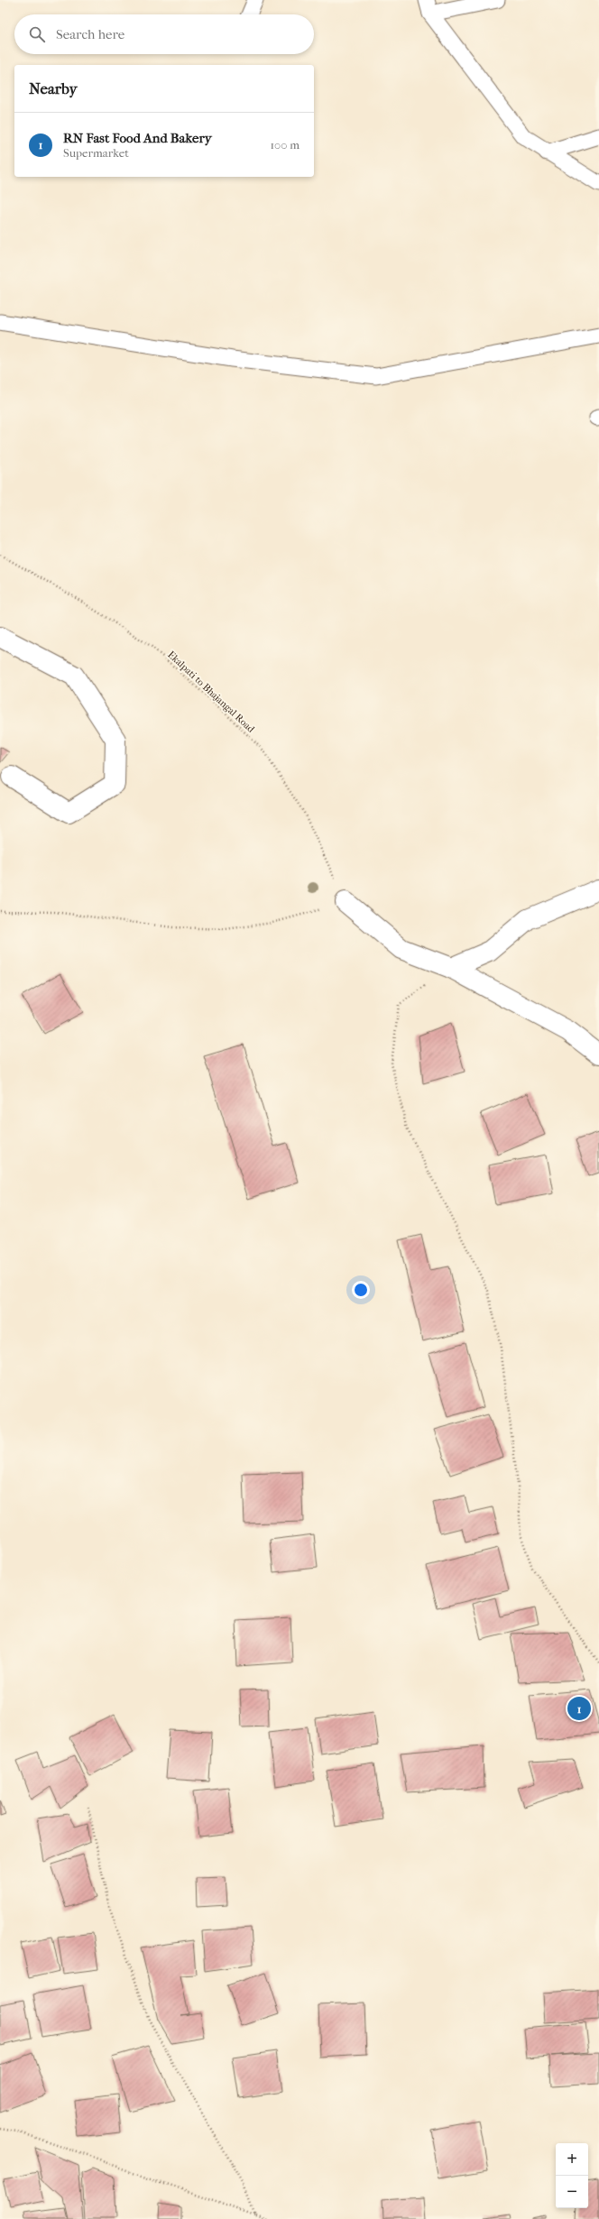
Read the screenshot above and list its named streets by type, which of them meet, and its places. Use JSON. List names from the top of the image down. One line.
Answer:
{"streets":{"path":["Ekalpati to Bhajangal Road"]},"page":{"search":"Search here","heading":"Nearby","list":[{"mark":"1","name":"RN Fast Food And Bakery","note":"Supermarket","value":"100 m"}],"pins":"1","map_buttons":["+","−"]}}
